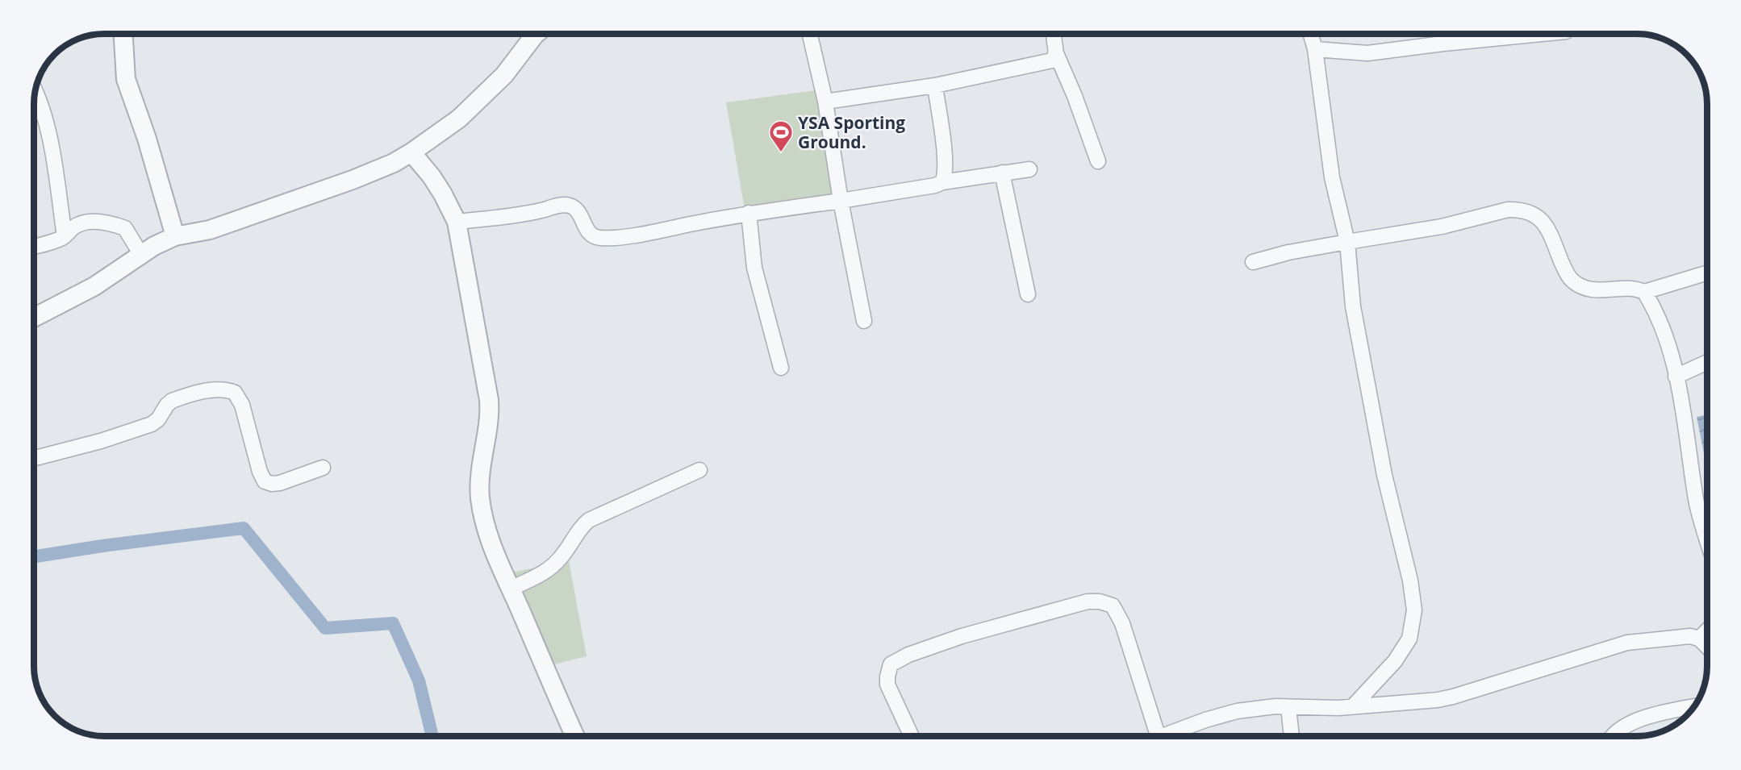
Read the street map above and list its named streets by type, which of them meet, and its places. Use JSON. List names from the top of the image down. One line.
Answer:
{"places":{"sports":["YSA Sporting Ground."]}}
